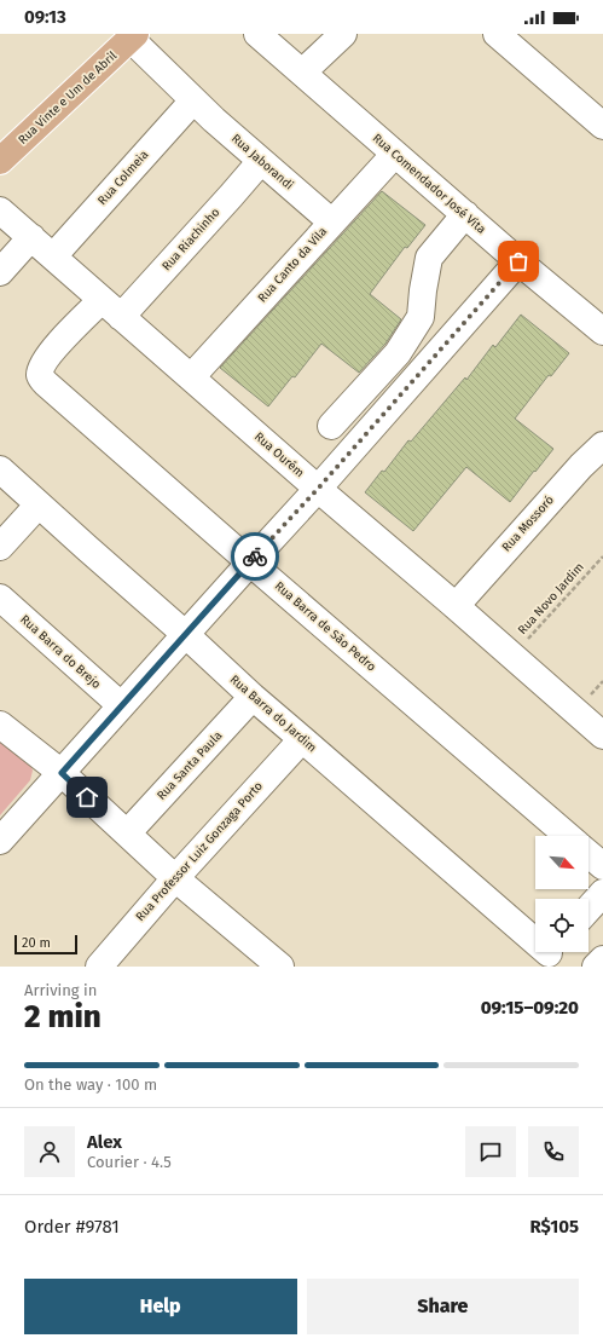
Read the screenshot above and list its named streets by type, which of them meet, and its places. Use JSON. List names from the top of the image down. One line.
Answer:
{"streets":{"main road":["Rua Vinte e Um de Abril"],"street":["Rua Jaborandi","Rua Colmeia","Rua Comendador José Vita","Rua Riachinho","Rua Canto da Vila","Rua Ourém","Rua Mossoró","Rua Barra de São Pedro","Rua Barra do Brejo","Rua Barra do Jardim","Rua Santa Paula","Rua Professor Luiz Gonzaga Porto"],"path":["Rua Novo Jardim"]},"crossings":[["Rua Vinte e Um de Abril","Rua Jaborandi"],["Rua Jaborandi","Rua Colmeia"],["Rua Jaborandi","Rua Riachinho"],["Rua Jaborandi","Rua Canto da Vila"],["Rua Colmeia","Rua Ourém"],["Rua Comendador José Vita","Rua Canto da Vila"],["Rua Riachinho","Rua Ourém"],["Rua Canto da Vila","Rua Ourém"],["Rua Ourém","Rua Mossoró"],["Rua Ourém","Rua Novo Jardim"],["Rua Ourém","Rua Barra de São Pedro"],["Rua Barra do Jardim","Rua Santa Paula"],["Rua Barra do Jardim","Rua Professor Luiz Gonzaga Porto"]],"scale_bar":"20 m","north":"bottom right","page":{"status":"09:13","scale":"20 m","heading":["2 min","Arriving in","09:15–09:20"],"panel":["Alex","Courier · 4.5","Order #9781","R$105"],"bar":"On the way · 100 m","buttons":["Help","Share"]}}
